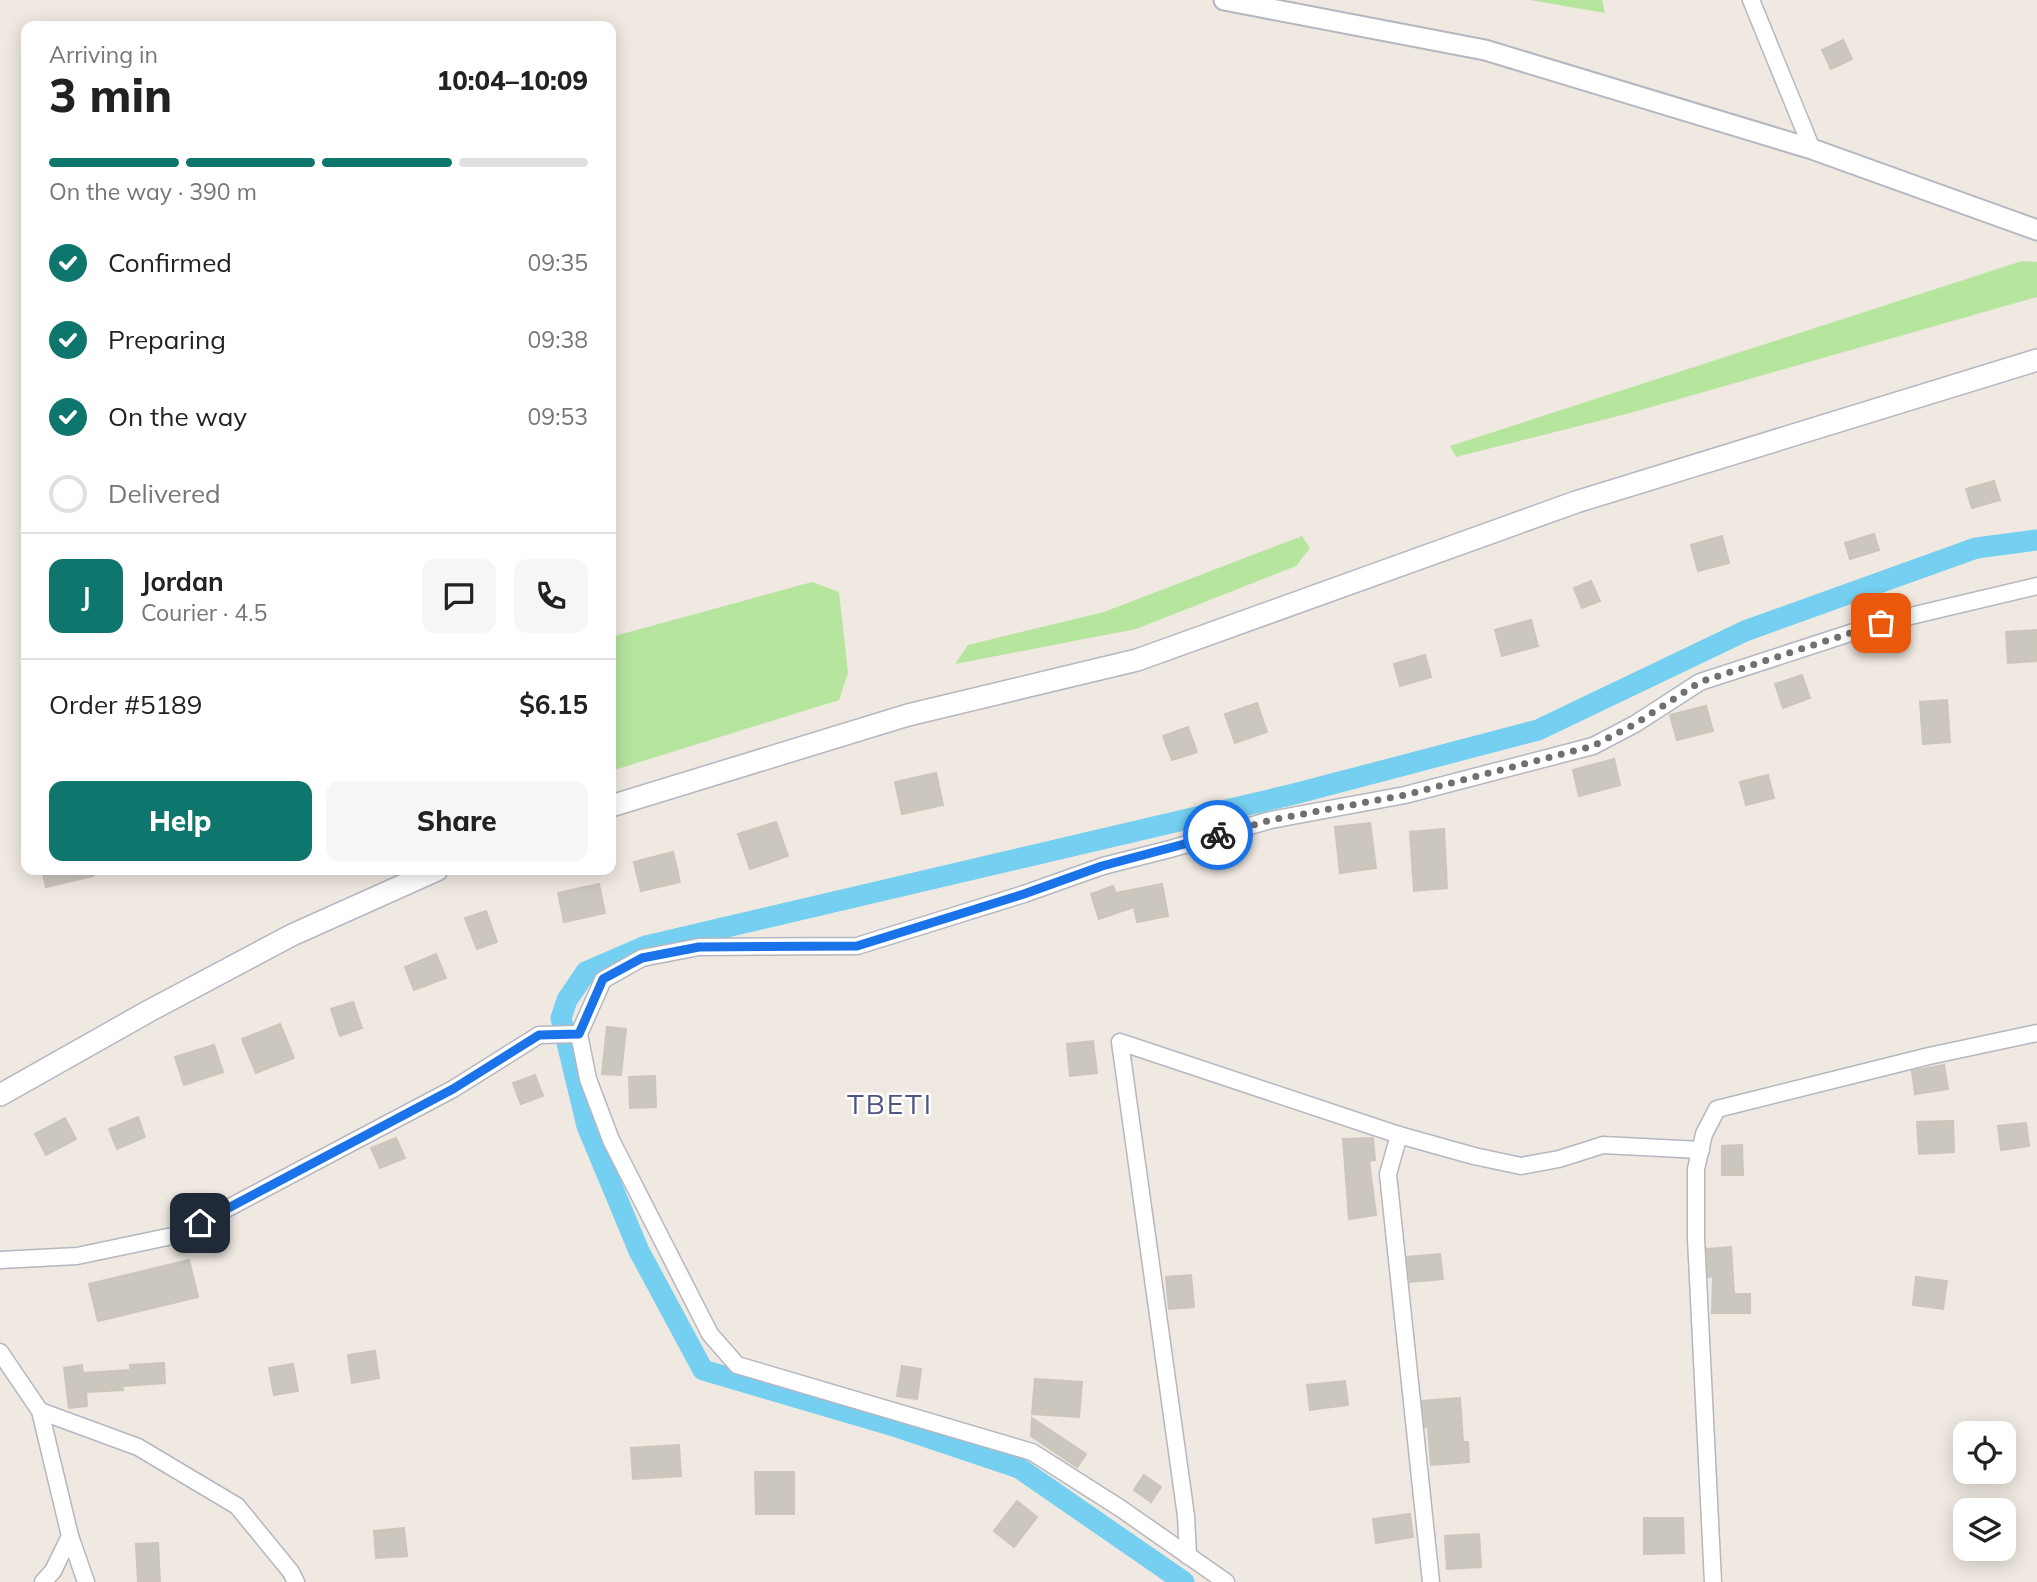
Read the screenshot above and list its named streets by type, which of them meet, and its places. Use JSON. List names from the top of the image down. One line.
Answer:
{"districts":["TBETI"],"page":{"heading":["3 min","Arriving in","10:04–10:09"],"panel":["Jordan","Courier · 4.5","Order #5189","$6.15"],"bar":"On the way · 390 m","list":[["Confirmed","09:35"],["Preparing","09:38"],["On the way","09:53"],"Delivered"],"round":"J","buttons":["Help","Share"]}}
